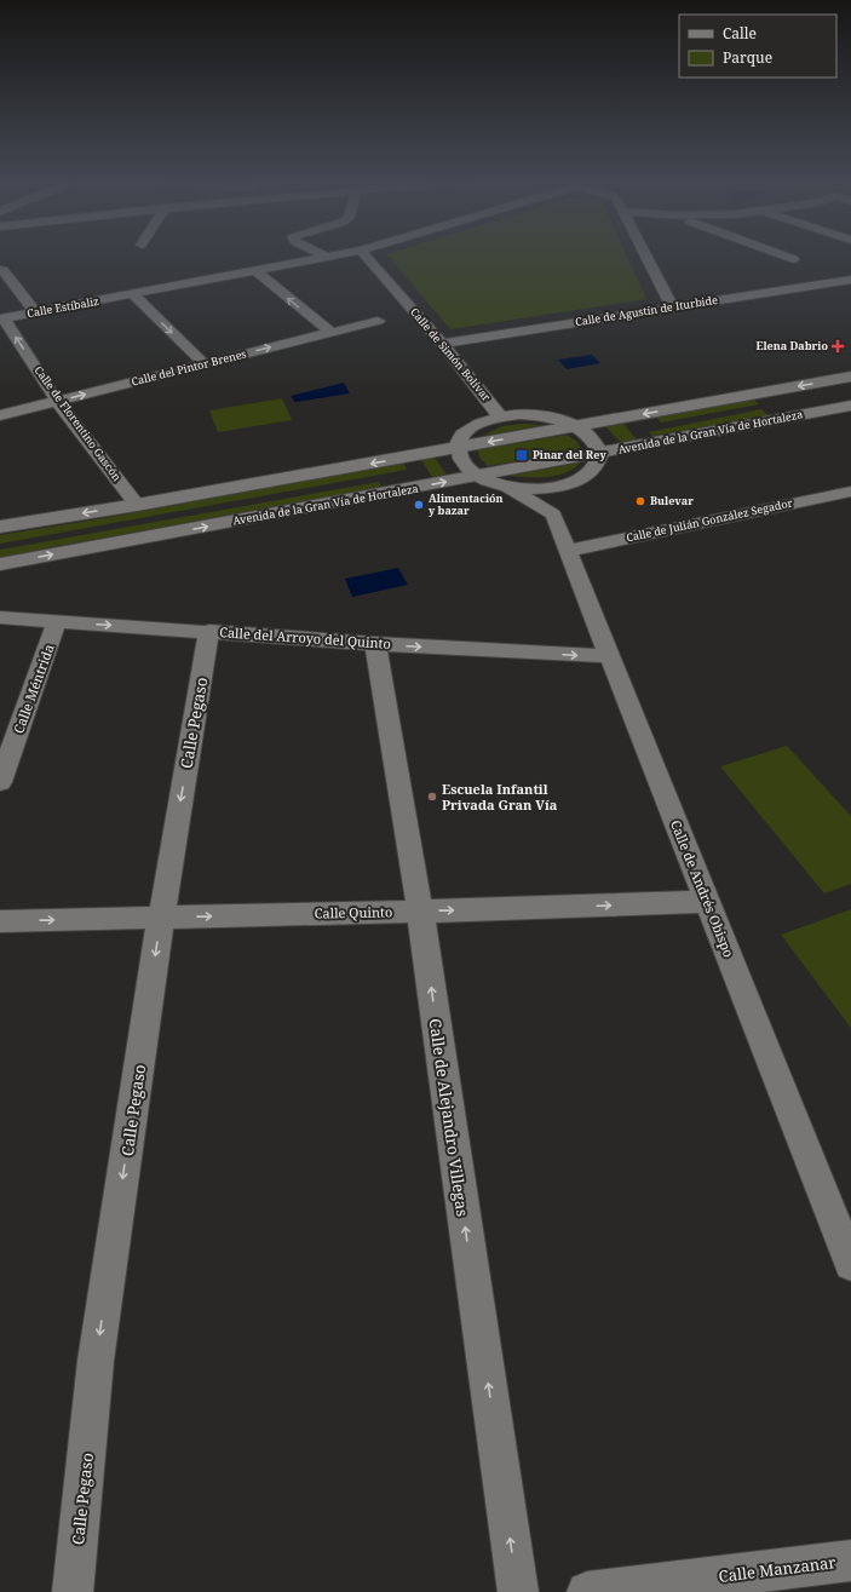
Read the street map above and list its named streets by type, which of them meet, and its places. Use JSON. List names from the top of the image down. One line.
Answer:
{"streets":{"main road":["Avenida de la Gran Vía de Hortaleza"],"street":["Calle Estíbaliz","Calle de Agustín de Iturbide","Calle de Simón Bolívar","Calle del Pintor Brenes","Calle de Florentino Gascón","Calle de Julián González Segador","Calle del Arroyo del Quinto","Calle Méntrida","Calle Pegaso","Calle de Andrés Obispo","Calle Quinto","Calle de Alejandro Villegas","Calle Manzanar"]},"crossings":[["Calle Estíbaliz","Calle de Florentino Gascón"],["Calle de Agustín de Iturbide","Calle de Simón Bolívar"],["Calle del Pintor Brenes","Calle de Florentino Gascón"],["Calle de Julián González Segador","Calle de Andrés Obispo"],["Calle del Arroyo del Quinto","Calle Méntrida"],["Calle del Arroyo del Quinto","Calle Pegaso"],["Calle del Arroyo del Quinto","Calle de Andrés Obispo"],["Calle del Arroyo del Quinto","Calle de Alejandro Villegas"],["Calle Pegaso","Calle Quinto"],["Calle de Andrés Obispo","Calle Quinto"],["Calle Quinto","Calle de Alejandro Villegas"]],"one_way":["Calle del Pintor Brenes","Calle del Arroyo del Quinto","Calle Pegaso","Calle Quinto","Calle de Alejandro Villegas"],"places":{"health":["Elena Dabrio"],"transit":["Pinar del Rey"],"other":["Bulevar","Alimentación y bazar","Escuela Infantil Privada Gran Vía"]},"legend":["Calle","Parque"]}
